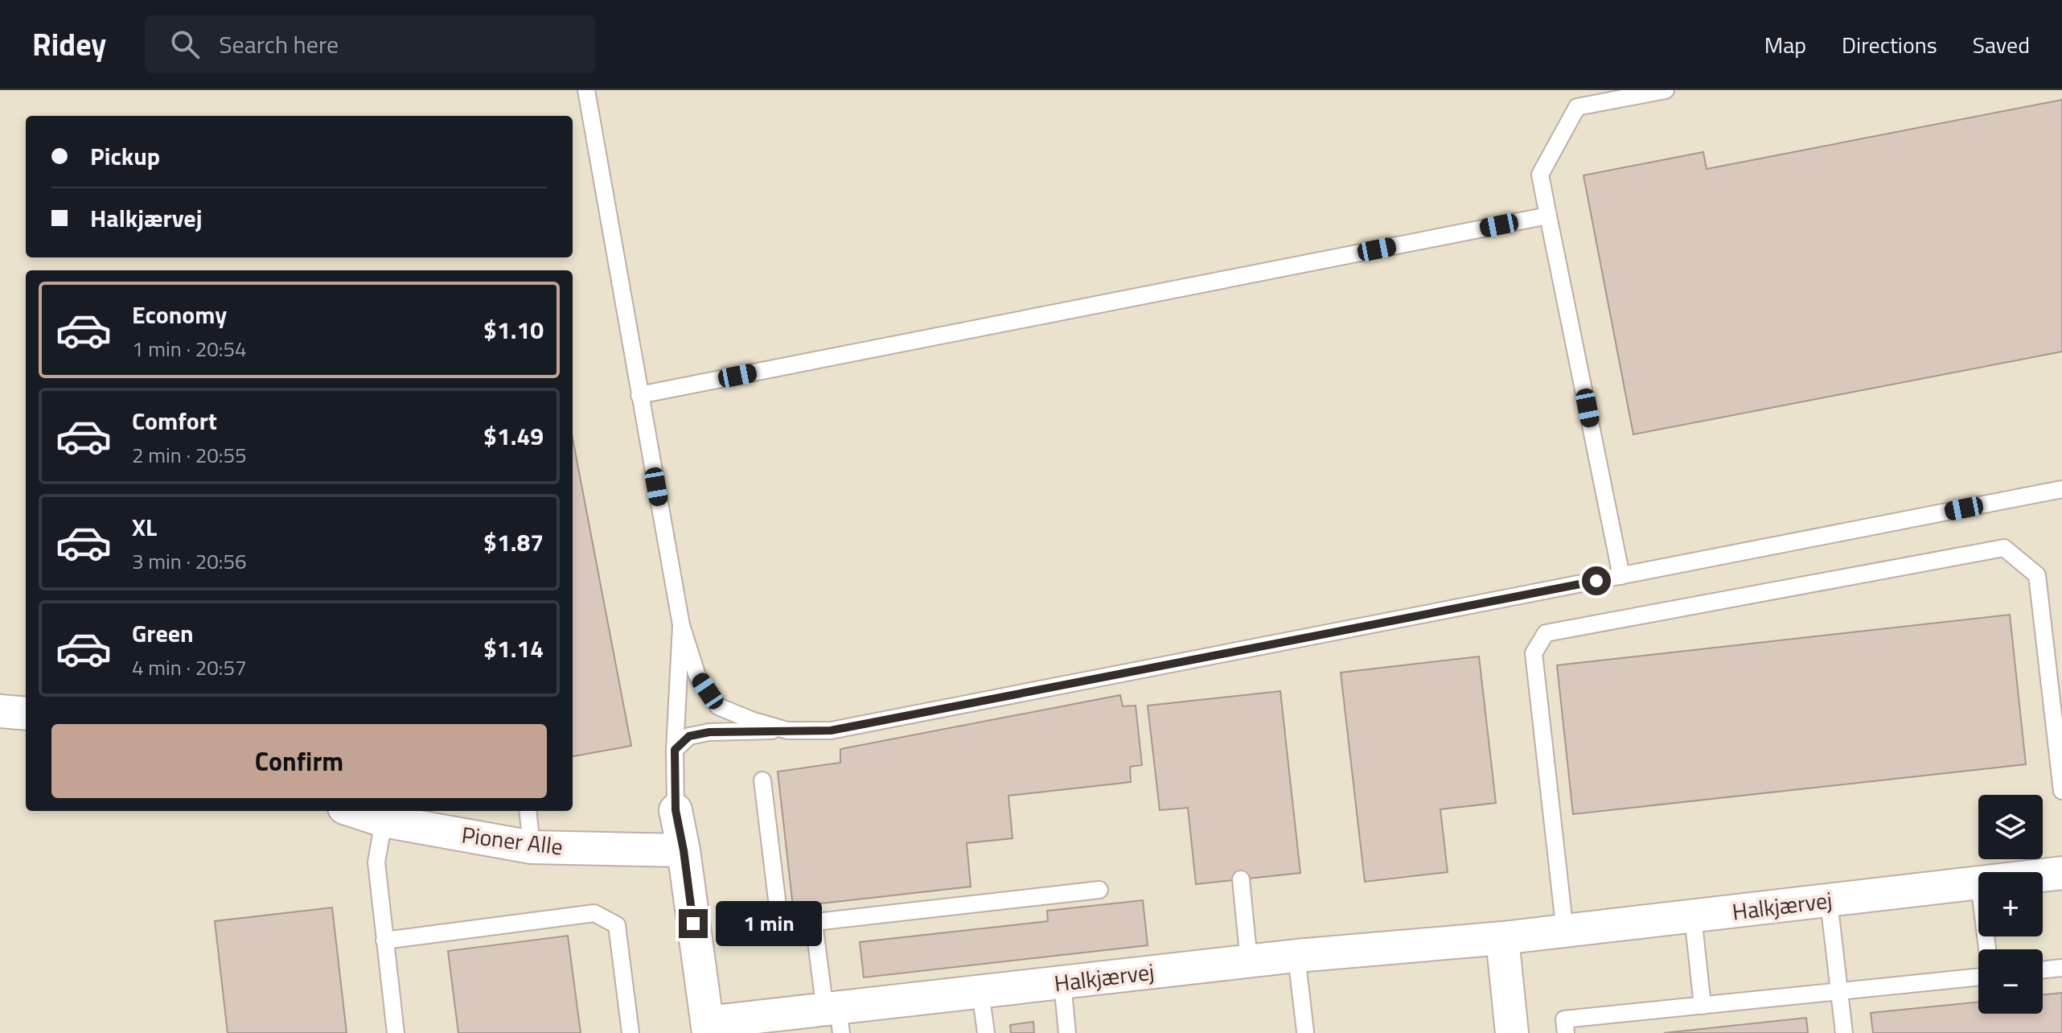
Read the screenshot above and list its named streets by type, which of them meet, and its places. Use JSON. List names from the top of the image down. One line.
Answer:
{"streets":{"street":["Pioner Alle","Halkjærvej"]},"crossings":[["Pioner Alle","Halkjærvej"]],"page":{"header":"Ridey","search":"Search here","nav":["Map","Directions","Saved"],"banner":["Pickup","Halkjærvej"],"list":[{"name":"Economy","note":"1 min · 20:54","value":"$1.10"},{"name":"Comfort","note":"2 min · 20:55","value":"$1.49"},{"name":"XL","note":"3 min · 20:56","value":"$1.87"},{"name":"Green","note":"4 min · 20:57","value":"$1.14"}],"buttons":"Confirm","map_buttons":["+","−"],"bubble":"1 min"}}
